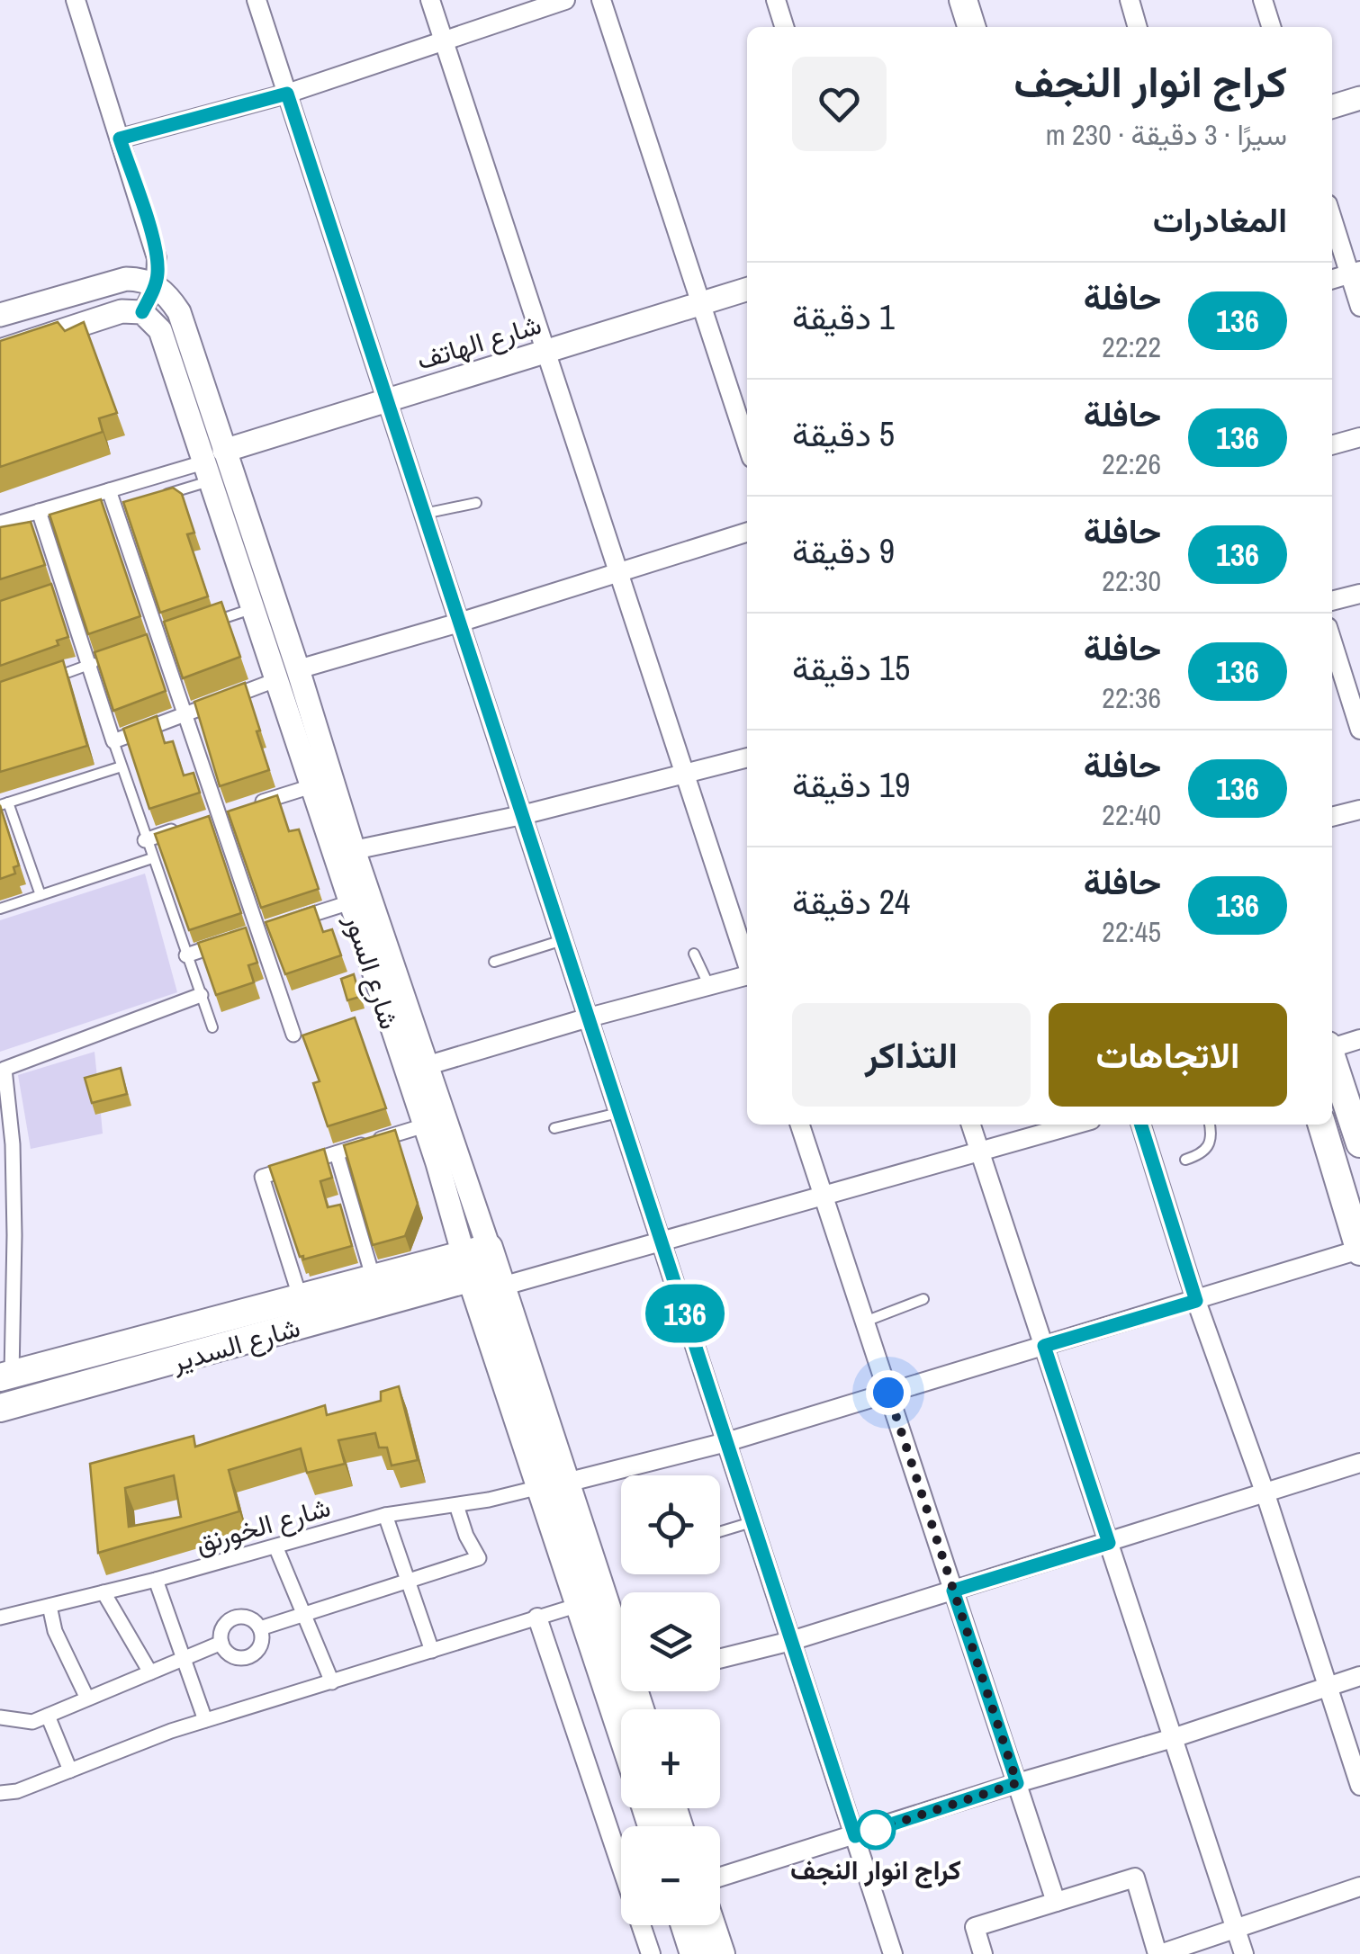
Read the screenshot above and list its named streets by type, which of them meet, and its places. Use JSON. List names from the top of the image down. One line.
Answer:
{"streets":{"main road":["شارع السور","شارع السدير"],"street":["شارع الهاتف","شارع الخورنق"]},"crossings":[["شارع الهاتف","شارع السور"],["شارع السور","شارع السدير"],["شارع السور","شارع الخورنق"]],"places":["كراج انوار النجف"],"lines":["bus line 136"],"page":{"on_map":"136","heading":[["كراج انوار النجف","سيرًا · 3 دقيقة · 230 m"],"المغادرات"],"list":[{"mark":"136","name":"حافلة","note":"22:22","value":"1 دقيقة"},{"mark":"136","name":"حافلة","note":"22:26","value":"5 دقيقة"},{"mark":"136","name":"حافلة","note":"22:30","value":"9 دقيقة"},{"mark":"136","name":"حافلة","note":"22:36","value":"15 دقيقة"},{"mark":"136","name":"حافلة","note":"22:40","value":"19 دقيقة"},{"mark":"136","name":"حافلة","note":"22:45","value":"24 دقيقة"}],"buttons":["الاتجاهات","التذاكر"],"map_buttons":["+","−"]}}
